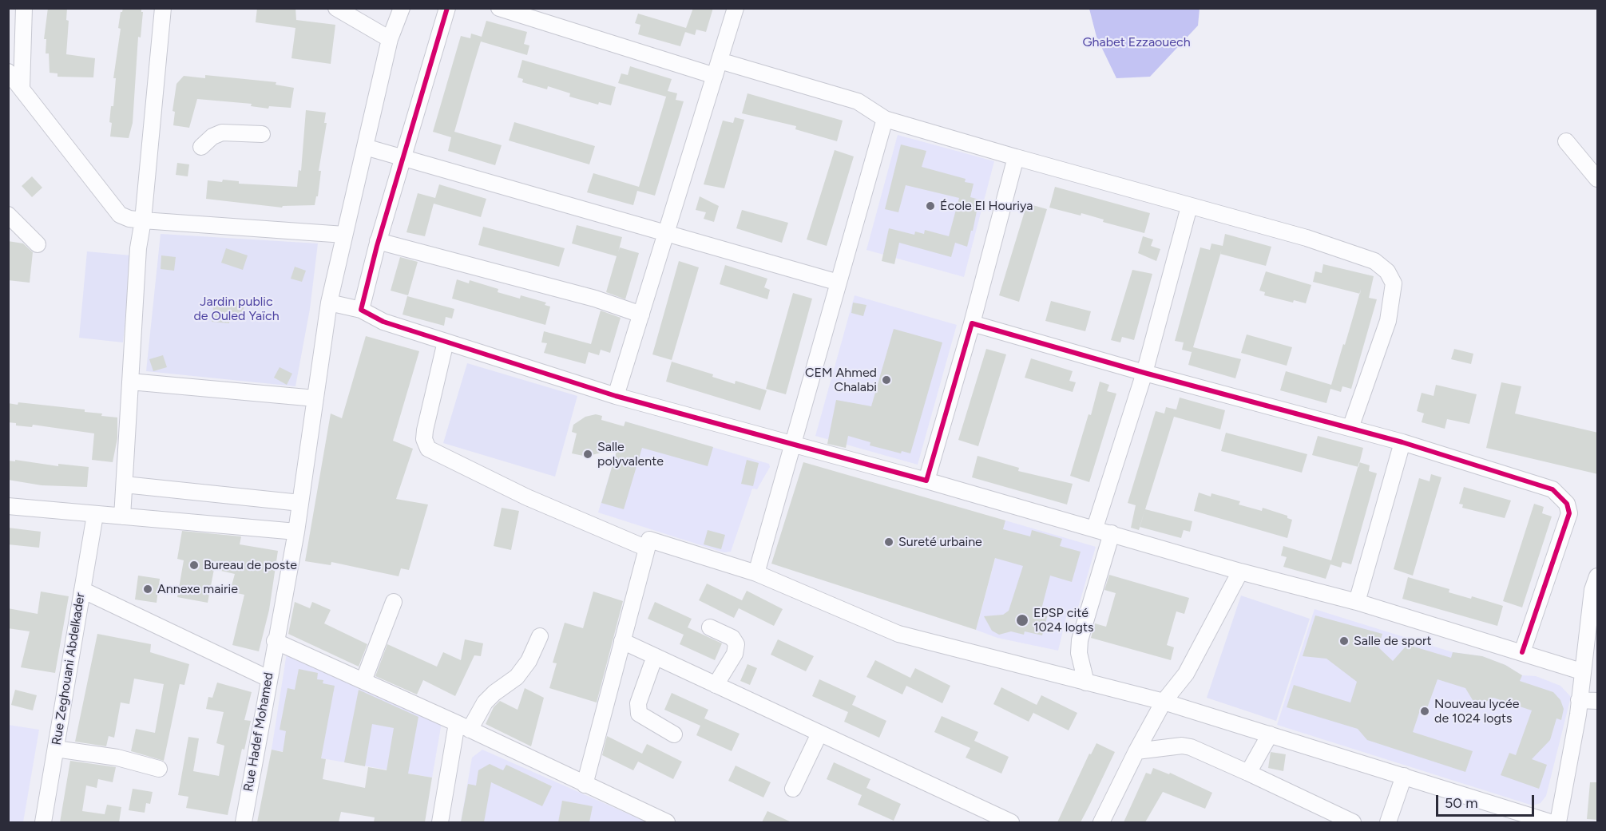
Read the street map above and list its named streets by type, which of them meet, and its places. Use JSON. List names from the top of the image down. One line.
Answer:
{"streets":{"street":["Rue Zeghouani Abdelkader","Rue Hadef Mohamed"]},"parks":["Ghabet Ezzaouech","Jardin public de Ouled Yaïch"],"places":["École El Houriya","CEM Ahmed Chalabi","Salle polyvalente","Sureté urbaine","Bureau de poste","Annexe mairie","EPSP cité 1024 logts","Salle de sport","Nouveau lycée de 1024 logts"],"scale_bar":"50 m"}
